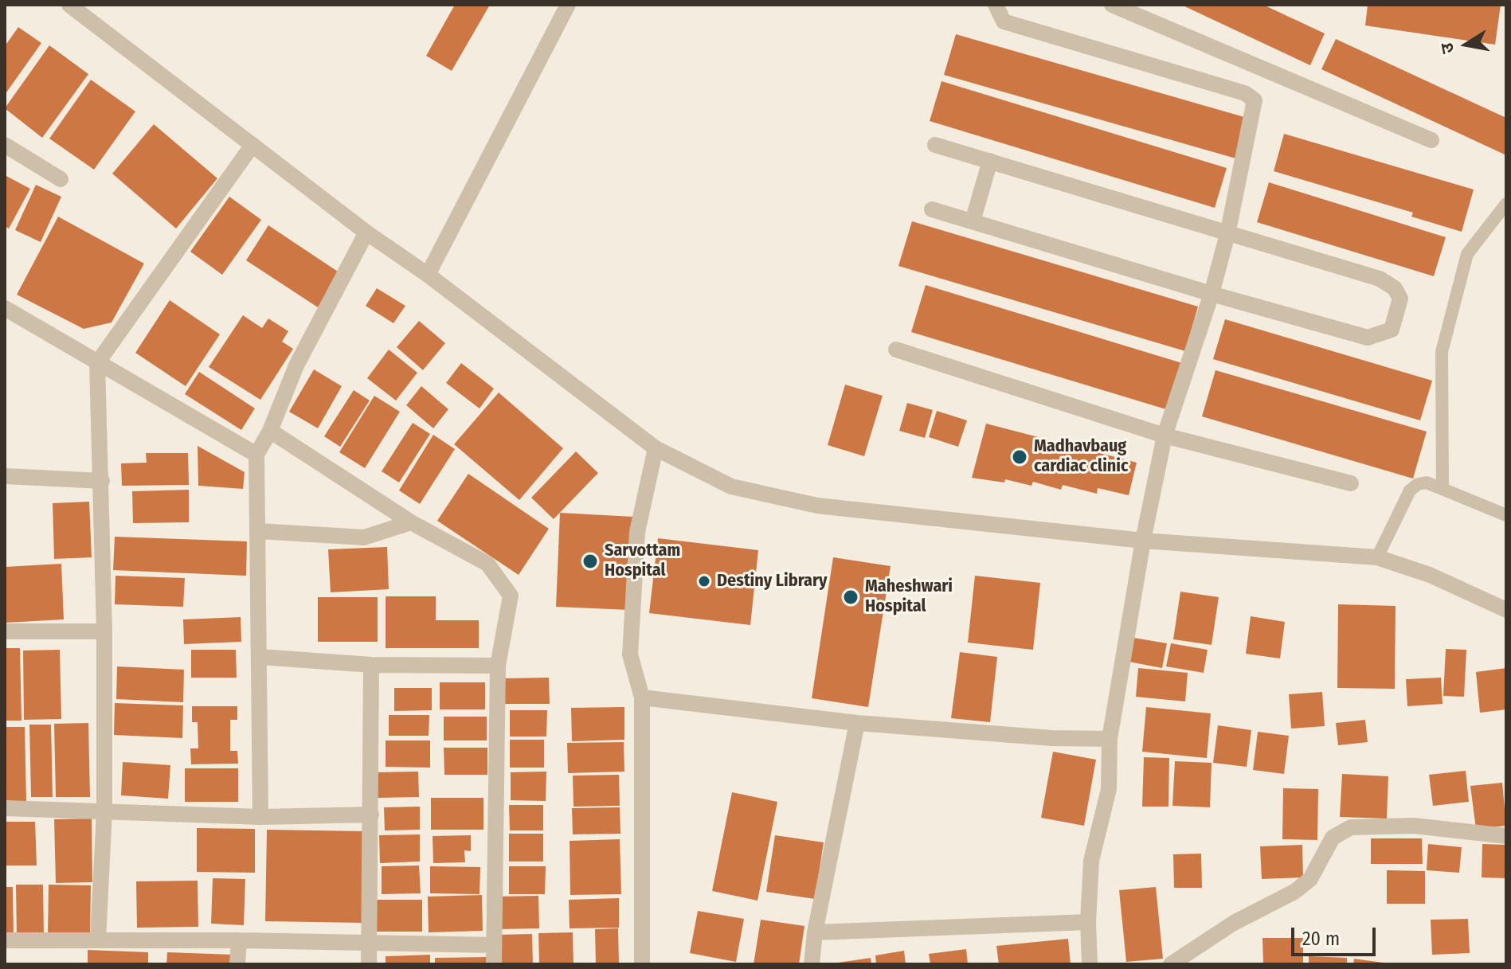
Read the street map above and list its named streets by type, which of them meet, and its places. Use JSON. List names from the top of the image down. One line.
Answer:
{"places":["Madhavbaug cardiac clinic","Sarvottam Hospital","Destiny Library","Maheshwari Hospital"],"scale_bar":"20 m","north":"left"}
